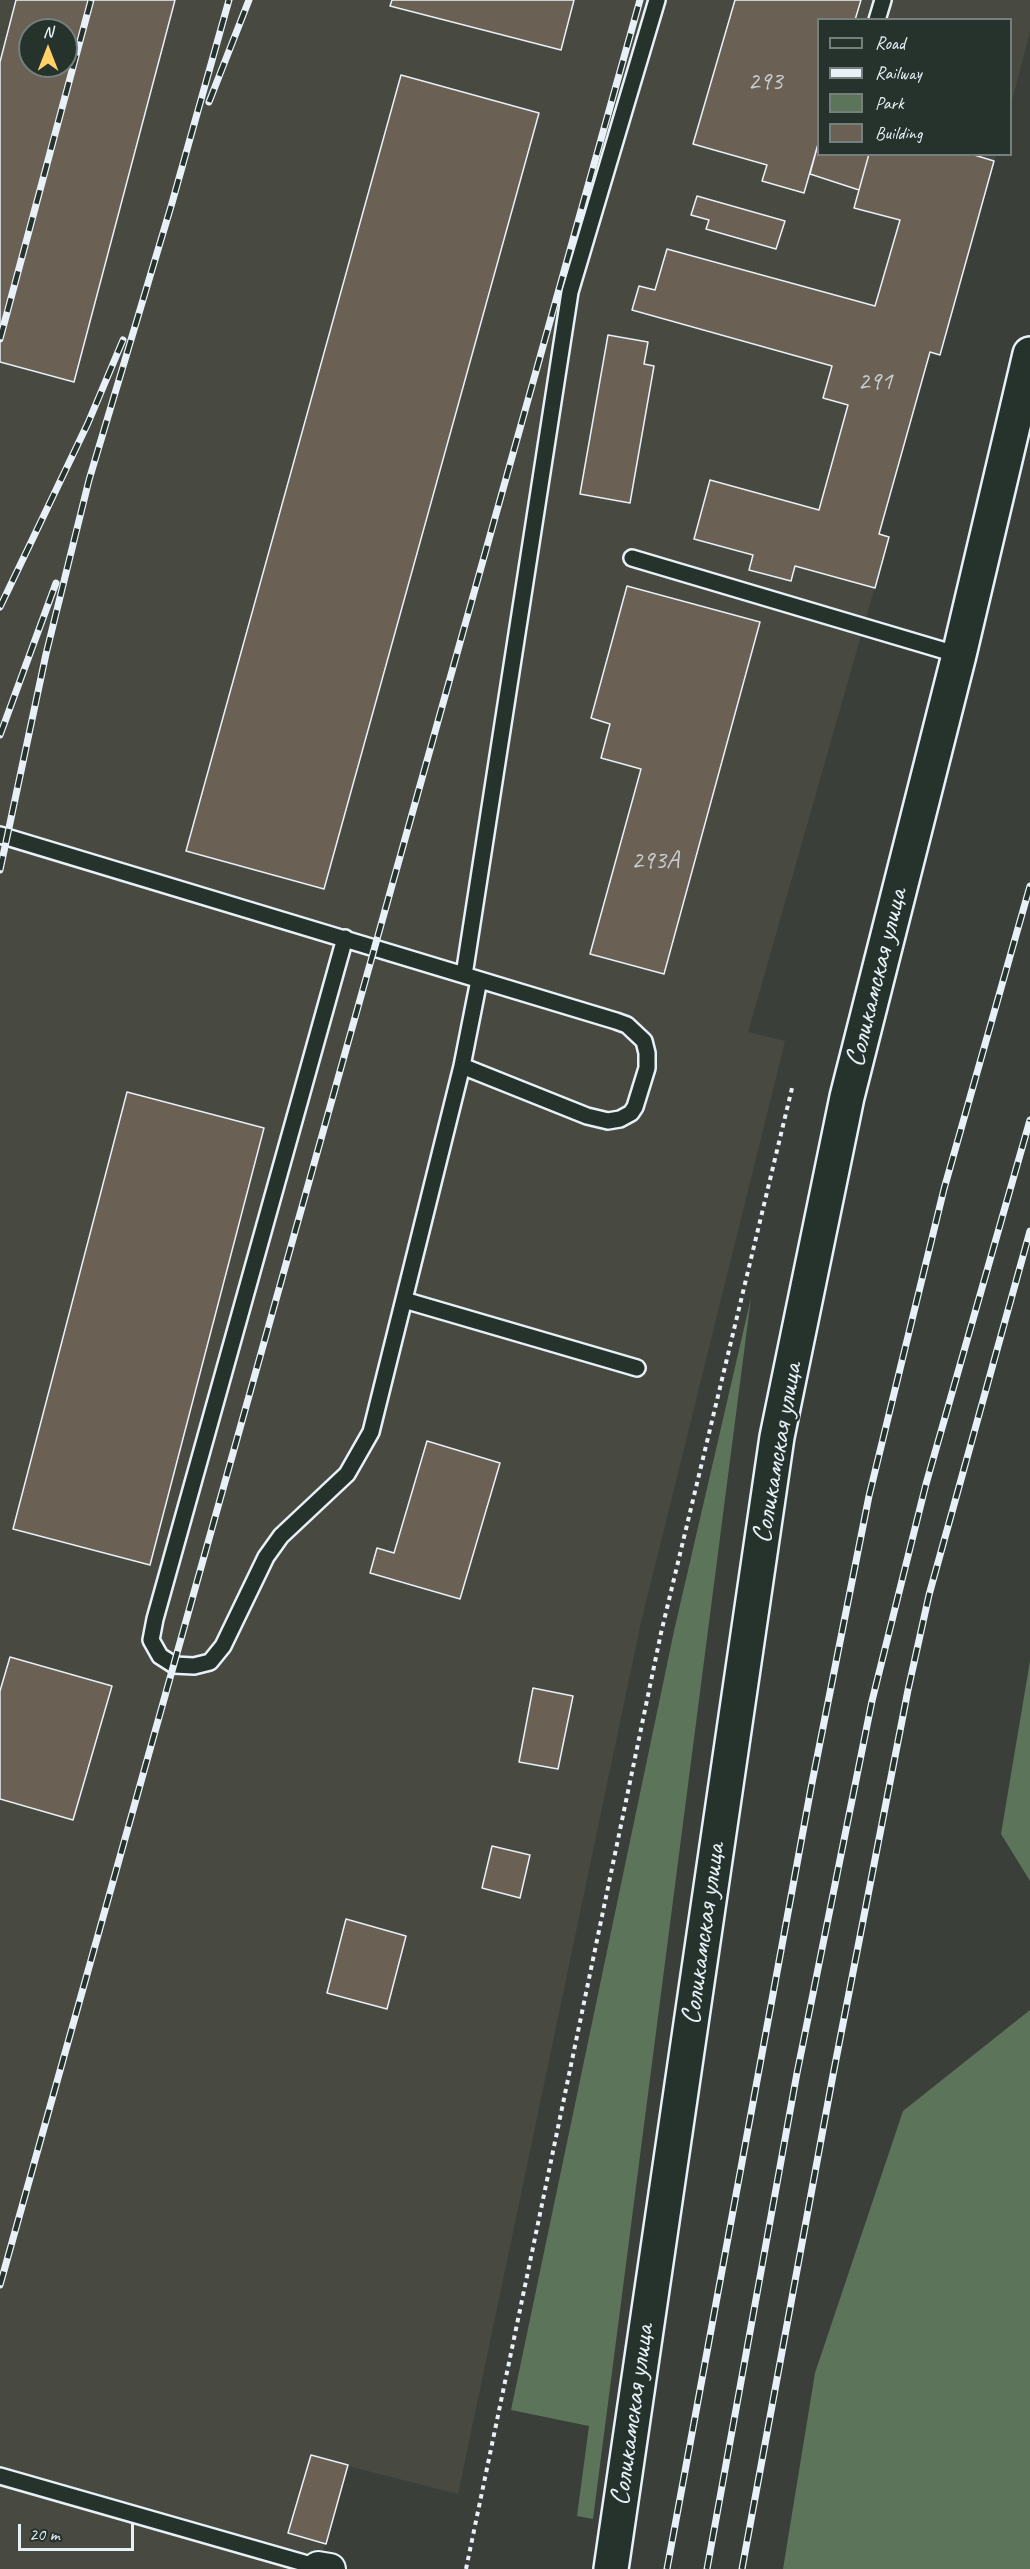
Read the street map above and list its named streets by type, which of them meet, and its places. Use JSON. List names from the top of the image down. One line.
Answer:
{"streets":{"main road":["Соликамская улица"]},"house_numbers":["293","291","293А"],"legend":["Road","Railway","Park","Building"],"scale_bar":"20 m","north":"top"}
